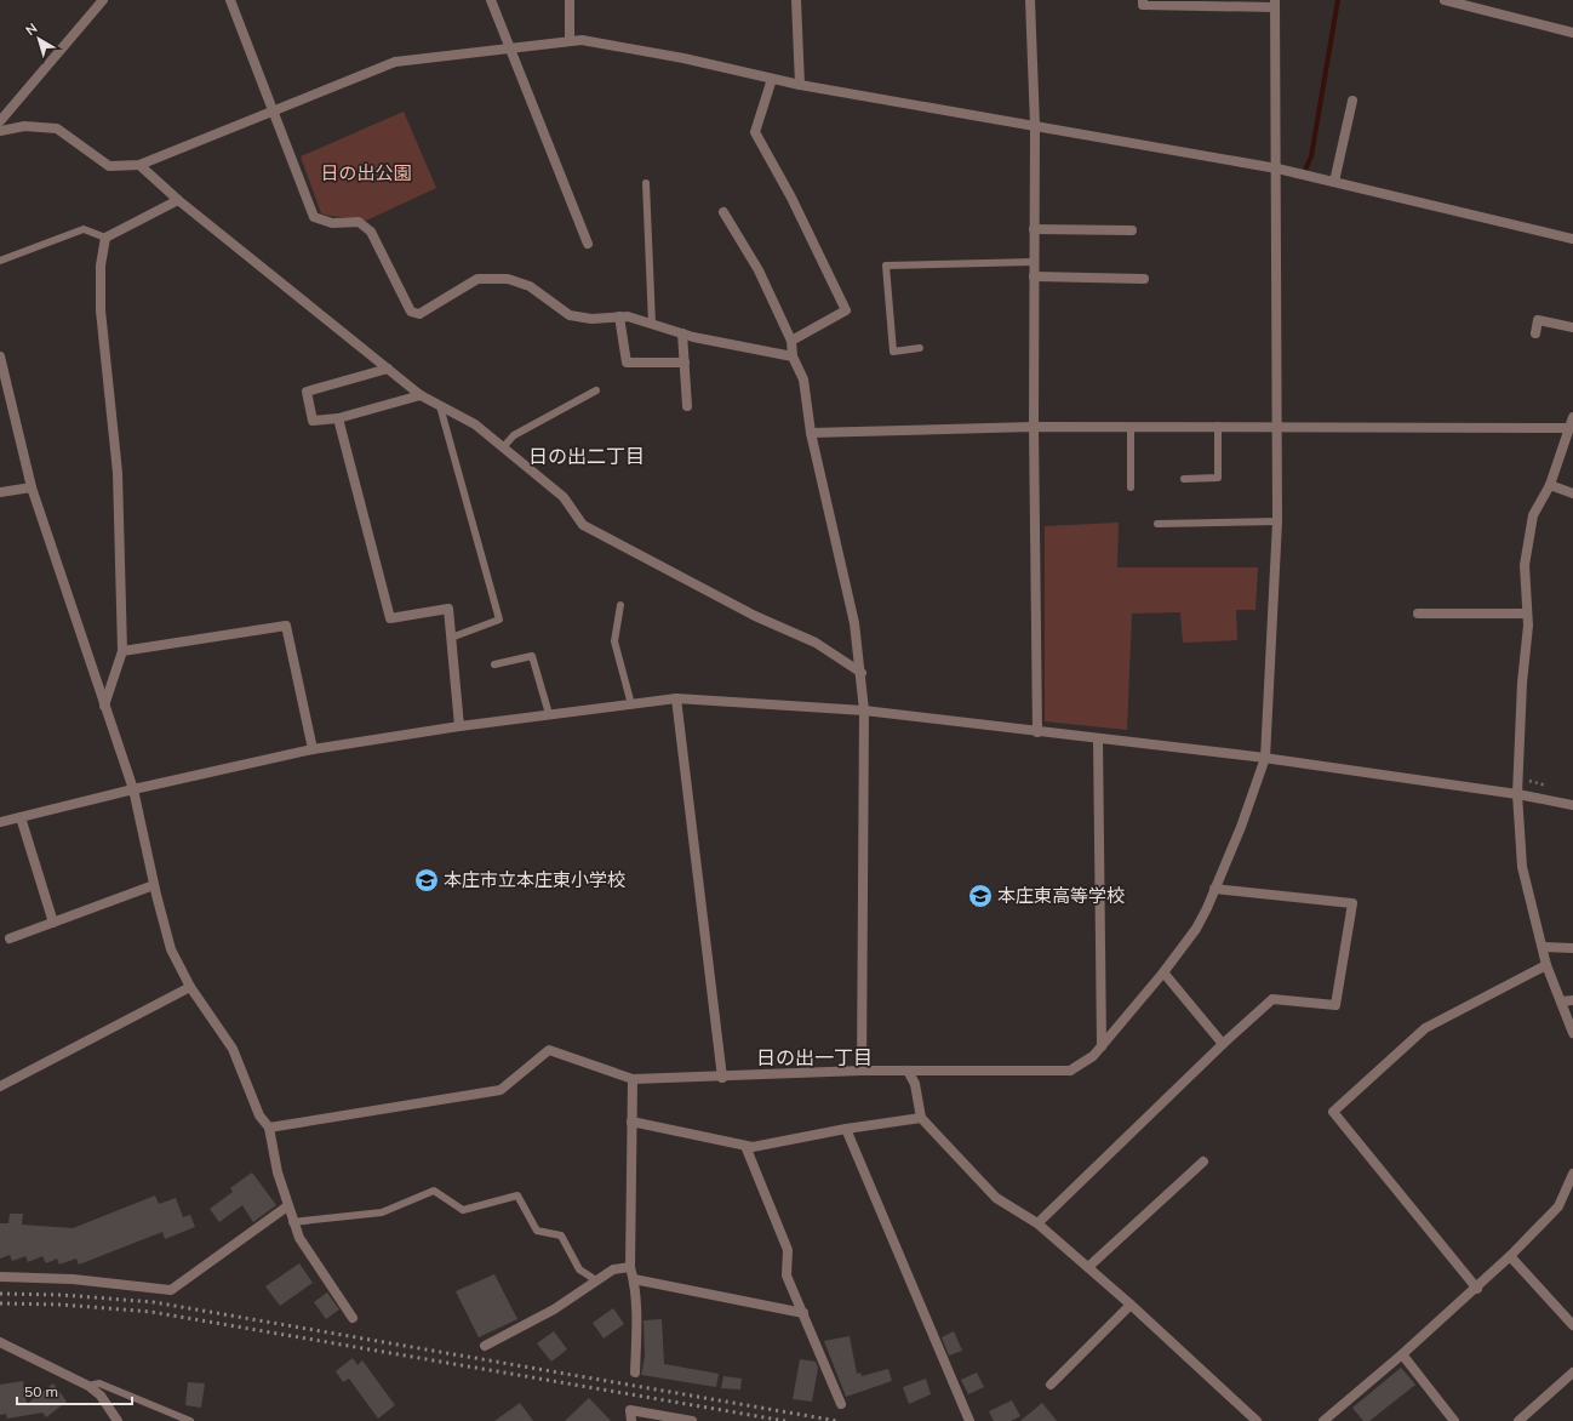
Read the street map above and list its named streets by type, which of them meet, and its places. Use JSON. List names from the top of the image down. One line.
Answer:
{"districts":["日の出二丁目","日の出一丁目"],"parks":["日の出公園"],"places":{"school or university":["本庄市立本庄東小学校","本庄東高等学校"]},"scale_bar":"50 m","north":"top left"}
